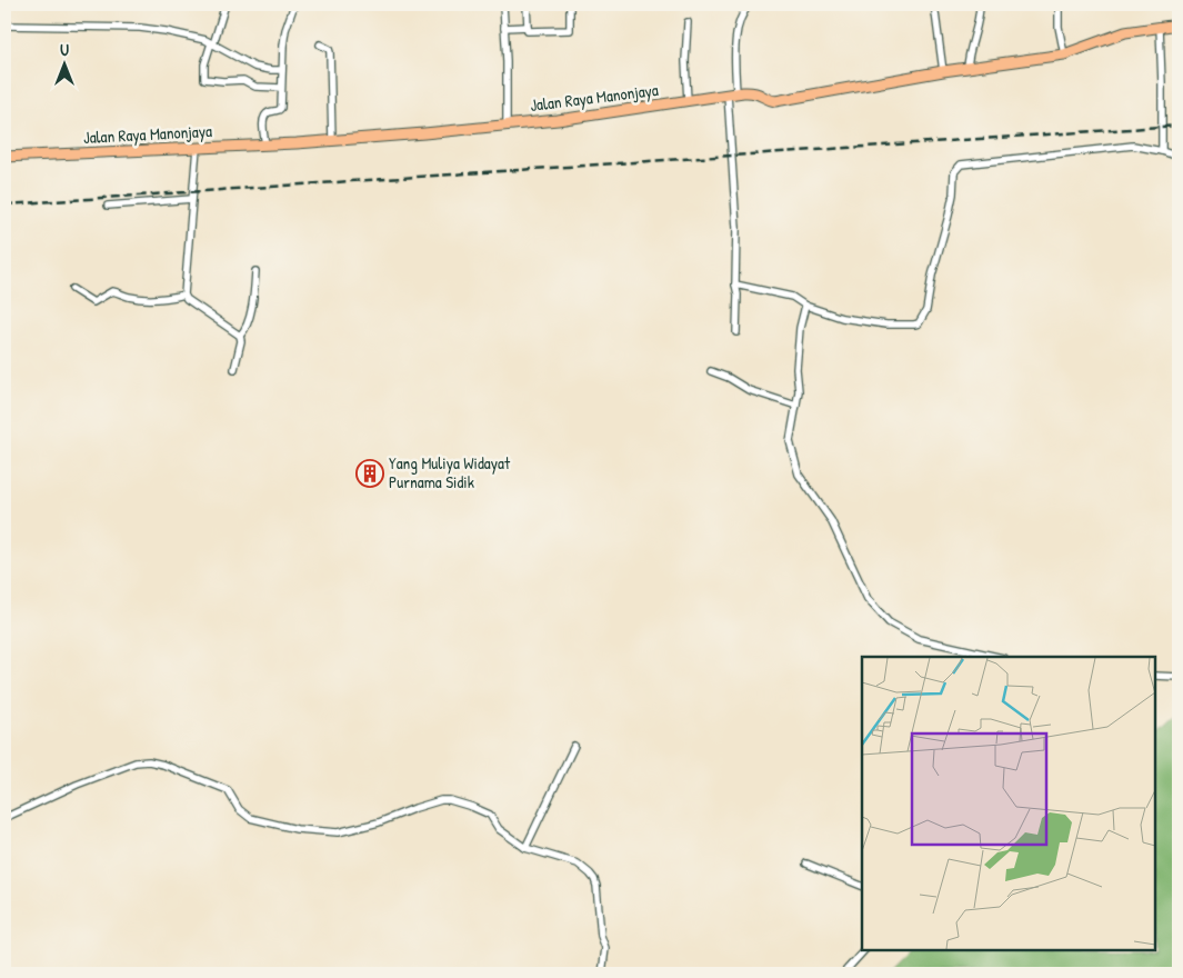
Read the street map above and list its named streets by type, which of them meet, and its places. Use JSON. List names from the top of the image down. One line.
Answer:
{"streets":{"main road":["Jalan Raya Manonjaya"]},"places":{"building":["Yang Muliya Widayat Purnama Sidik"]},"north":"top"}
